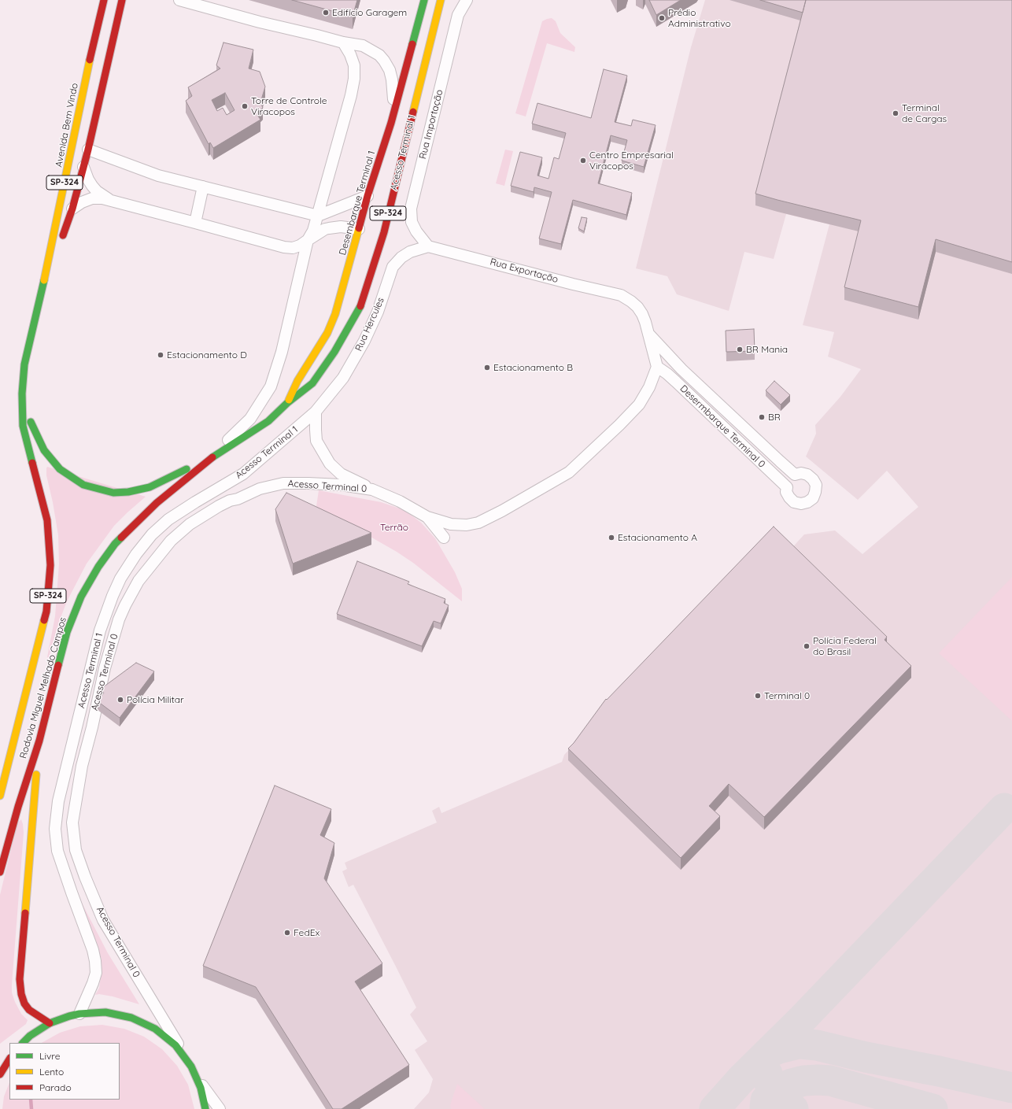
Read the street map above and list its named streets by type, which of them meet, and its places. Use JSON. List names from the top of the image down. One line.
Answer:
{"streets":{"main road":["Avenida Bem Vindo","Acesso Terminal 1","SP-324","Desembarque Terminal 1","Rodovia Miguel Melhado Campos"],"street":["Rua Importação","Rua Exportação","Rua Hercules","Desermbarque Terminal 0","Acesso Terminal 0"]},"crossings":[["Rua Importação","Rua Exportação"],["Rua Importação","Rua Hercules"],["Avenida Bem Vindo","Rodovia Miguel Melhado Campos"],["Acesso Terminal 1","Desembarque Terminal 1"],["Acesso Terminal 1","Rua Hercules"],["Acesso Terminal 1","Rodovia Miguel Melhado Campos"],["Rua Exportação","Rua Hercules"],["Rua Exportação","Desermbarque Terminal 0"]],"parks":["Terrão"],"places":["Edifício Garagem","Prédio Administrativo","Torre de Controle Viracopos","Terminal de Cargas","Centro Empresarial Viracopos","BR Mania","Estacionamento D","Estacionamento B","BR","Estacionamento A","Polícia Federal do Brasil","Terminal 0","Polícia Militar","FedEx"],"legend":["Livre","Lento","Parado"]}
